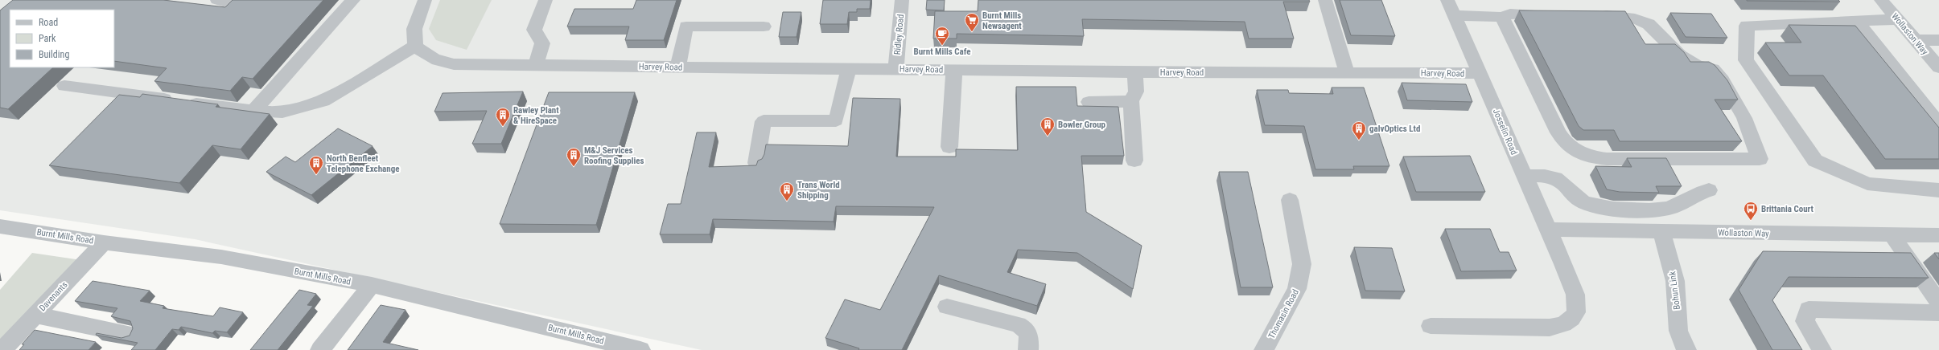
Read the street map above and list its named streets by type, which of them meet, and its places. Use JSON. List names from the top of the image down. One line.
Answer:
{"streets":{"street":["Wollaston Way","Ridley Road","Harvey Road","Josselin Road","Burnt Mills Road","Bohun Link","Davenants","Thomasin Road"]},"crossings":[["Wollaston Way","Josselin Road"],["Wollaston Way","Bohun Link"],["Ridley Road","Harvey Road"],["Harvey Road","Josselin Road"],["Burnt Mills Road","Davenants"]],"places":{"supermarket":["Burnt Mills Newsagent"],"cafe":["Burnt Mills Cafe"],"building":["Rawley Plant & HireSpace","Bowler Group","galvOptics Ltd","M&J Services Roofing Supplies","North Benfleet Telephone Exchange","Trans World Shipping"],"bus stop":["Brittania Court"]},"legend":["Road","Park","Building"]}
